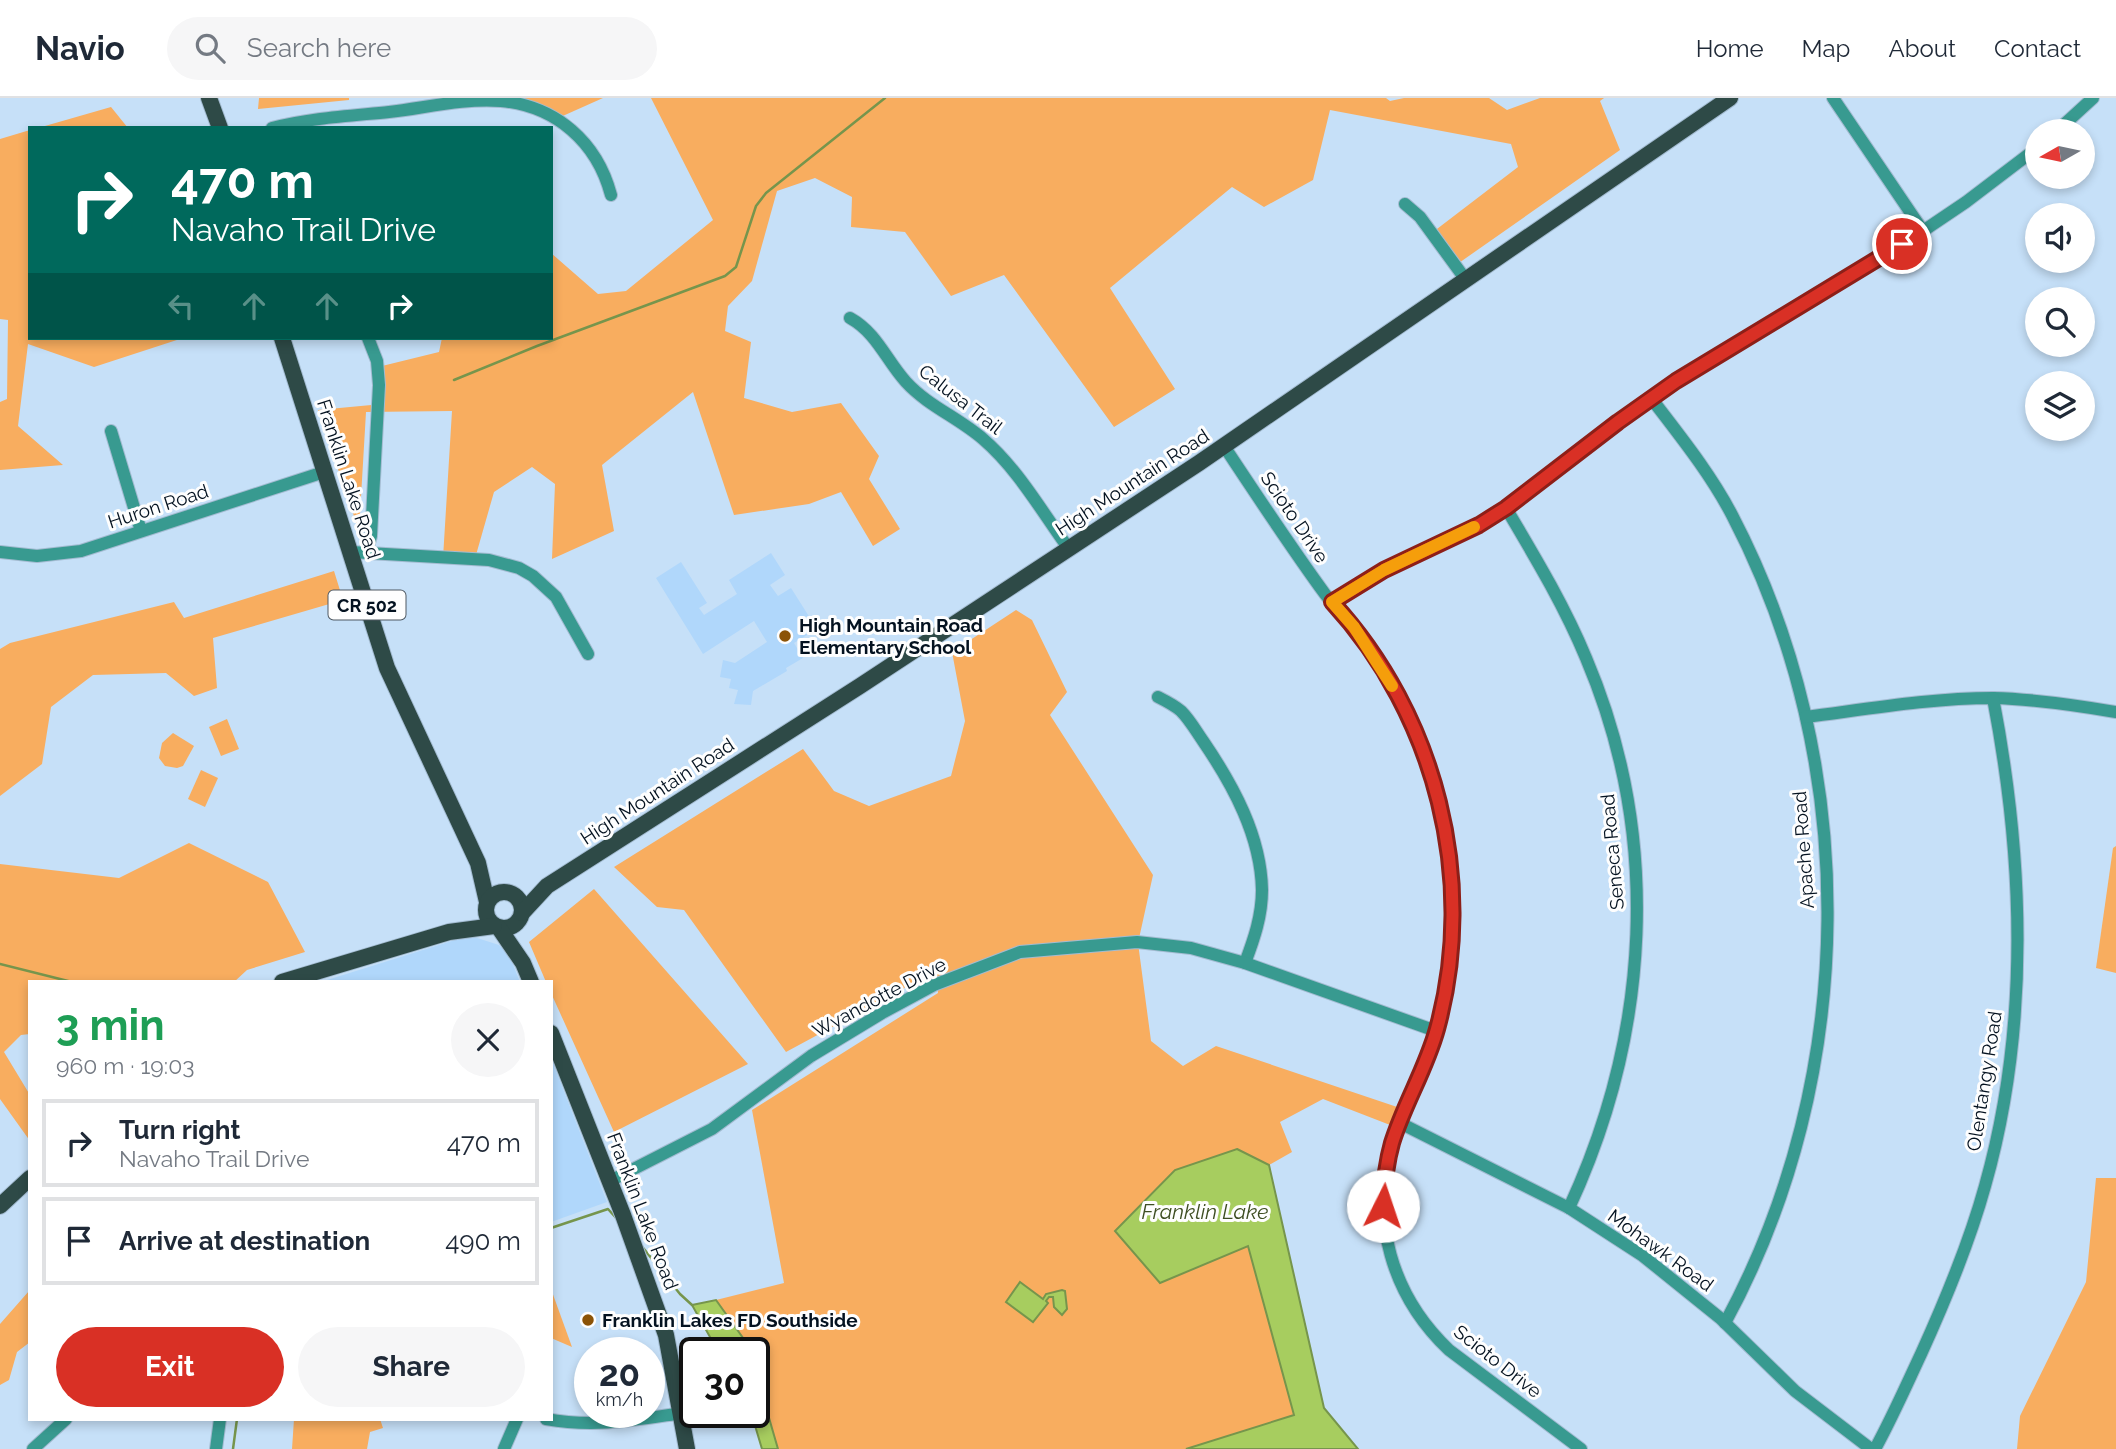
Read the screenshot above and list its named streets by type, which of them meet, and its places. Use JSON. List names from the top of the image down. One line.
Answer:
{"streets":{"main road":["Franklin Lake Road","High Mountain Road","CR 502"],"street":["Calusa Trail","Huron Road","Scioto Drive","Apache Road","Seneca Road","Wyandotte Drive","Olentangy Road","Mohawk Road"]},"crossings":[["Calusa Trail","High Mountain Road"],["Franklin Lake Road","High Mountain Road"],["Franklin Lake Road","Huron Road"],["Franklin Lake Road","CR 502"],["Franklin Lake Road","Wyandotte Drive"],["High Mountain Road","Scioto Drive"],["High Mountain Road","CR 502"],["Scioto Drive","Wyandotte Drive"],["Scioto Drive","Mohawk Road"],["Apache Road","Mohawk Road"],["Seneca Road","Mohawk Road"],["Olentangy Road","Mohawk Road"]],"water":["Franklin Lake"],"places":["High Mountain Road Elementary School","Franklin Lakes FD Southside"],"north":"left","page":{"header":"Navio","search":"Search here","nav":["Home","Map","About","Contact"],"turn":["470 m","Navaho Trail Drive"],"heading":["3 min","960 m · 19:03"],"list":[{"name":"Turn right","note":"Navaho Trail Drive","value":"470 m"},{"name":"Arrive at destination","value":"490 m"}],"buttons":["Exit","Share"],"speed":"20 km/h","limit":"30"}}
